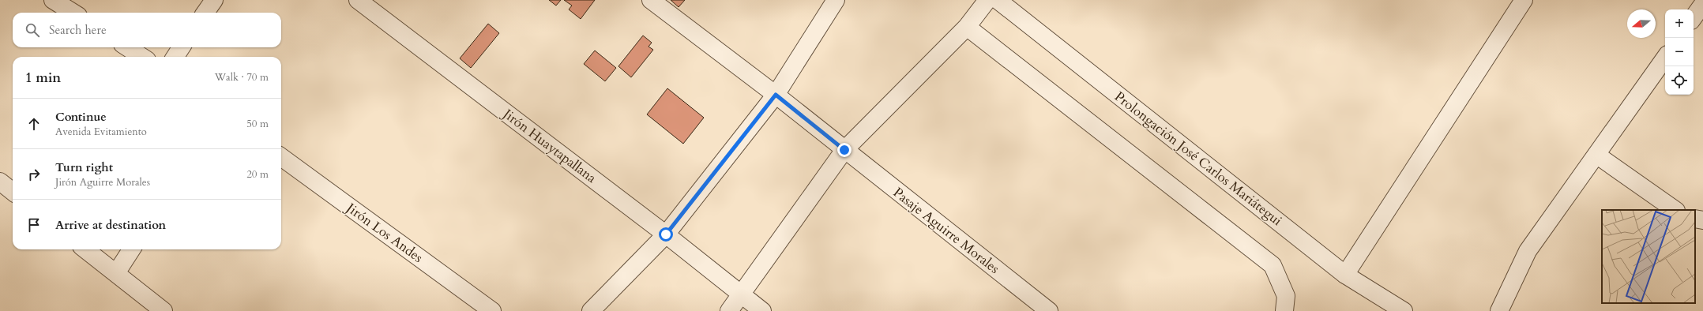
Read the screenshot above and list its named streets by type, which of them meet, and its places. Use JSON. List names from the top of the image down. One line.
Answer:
{"streets":{"street":["Jirón Huaytapallana","Prolongación José Carlos Mariátegui","Pasaje Aguirre Morales","Jirón Los Andes"]},"north":"left","page":{"map_buttons":["+","−"],"search":"Search here","heading":["1 min","Walk · 70 m"],"list":[["Continue","Avenida Evitamiento","50 m"],["Turn right","Jirón Aguirre Morales","20 m"],"Arrive at destination"]}}
